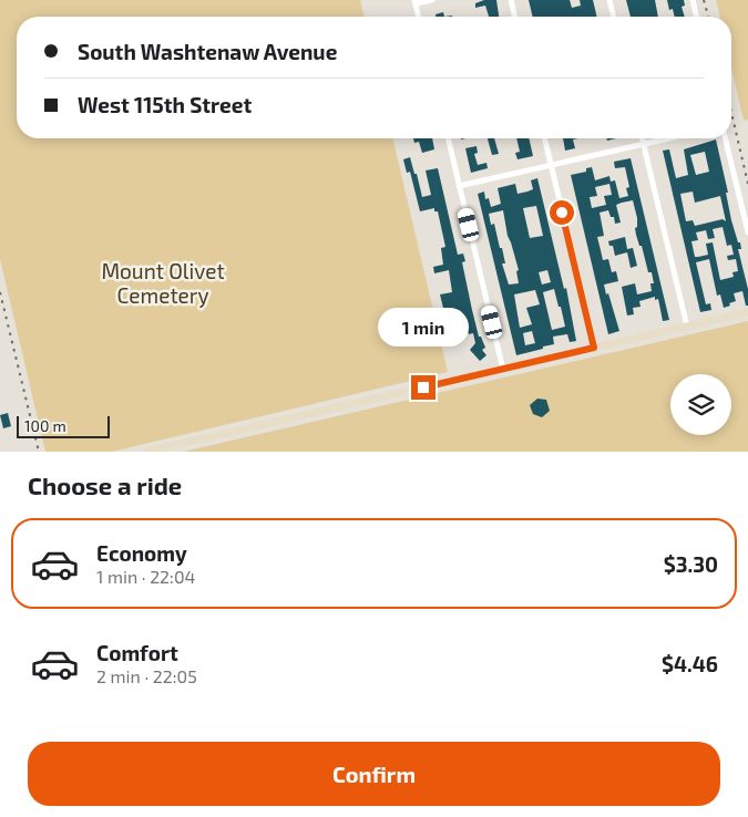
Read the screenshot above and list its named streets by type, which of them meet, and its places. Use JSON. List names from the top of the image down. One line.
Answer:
{"parks":["Mount Olivet Cemetery"],"scale_bar":"100 m","page":{"banner":["South Washtenaw Avenue","West 115th Street"],"bubble":"1 min","scale":"100 m","heading":"Choose a ride","list":[{"name":"Economy","note":"1 min · 22:04","value":"$3.30"},{"name":"Comfort","note":"2 min · 22:05","value":"$4.46"}],"buttons":"Confirm"}}
